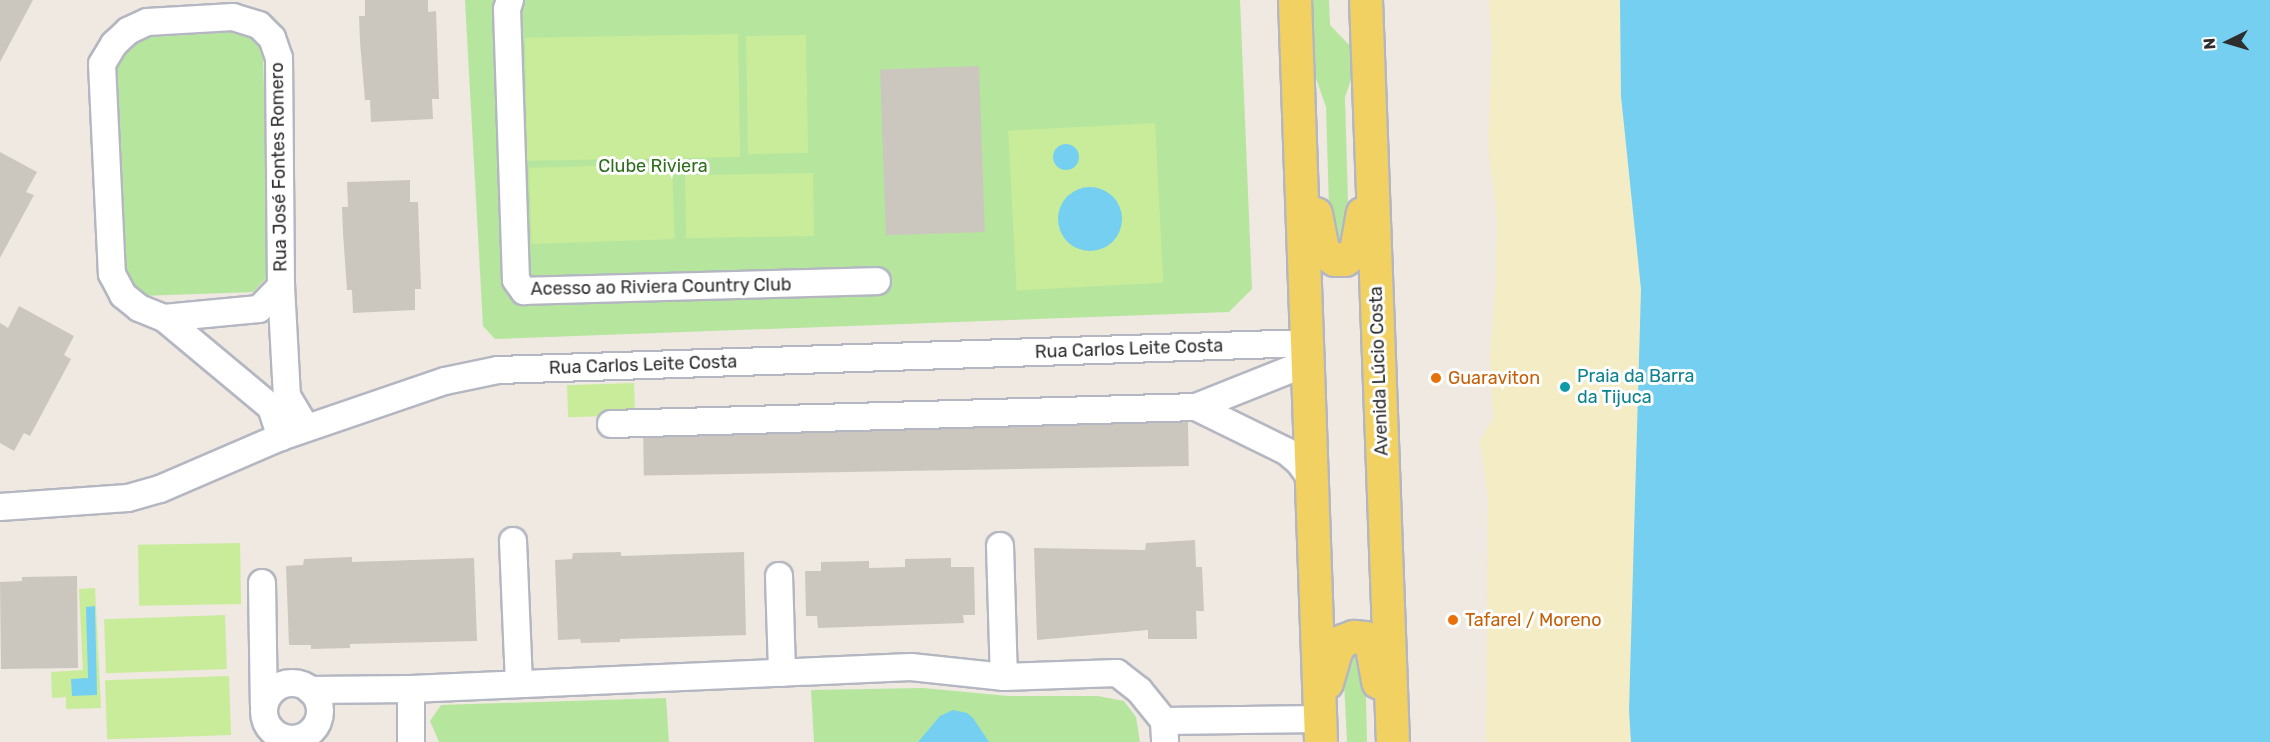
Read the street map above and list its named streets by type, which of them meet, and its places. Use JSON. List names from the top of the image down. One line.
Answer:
{"streets":{"main road":["Avenida Lúcio Costa"],"street":["Rua José Fontes Romero","Acesso ao Riviera Country Club","Rua Carlos Leite Costa"]},"parks":["Clube Riviera"],"places":["Guaraviton","Praia da Barra da Tijuca","Tafarel / Moreno"],"north":"left"}
